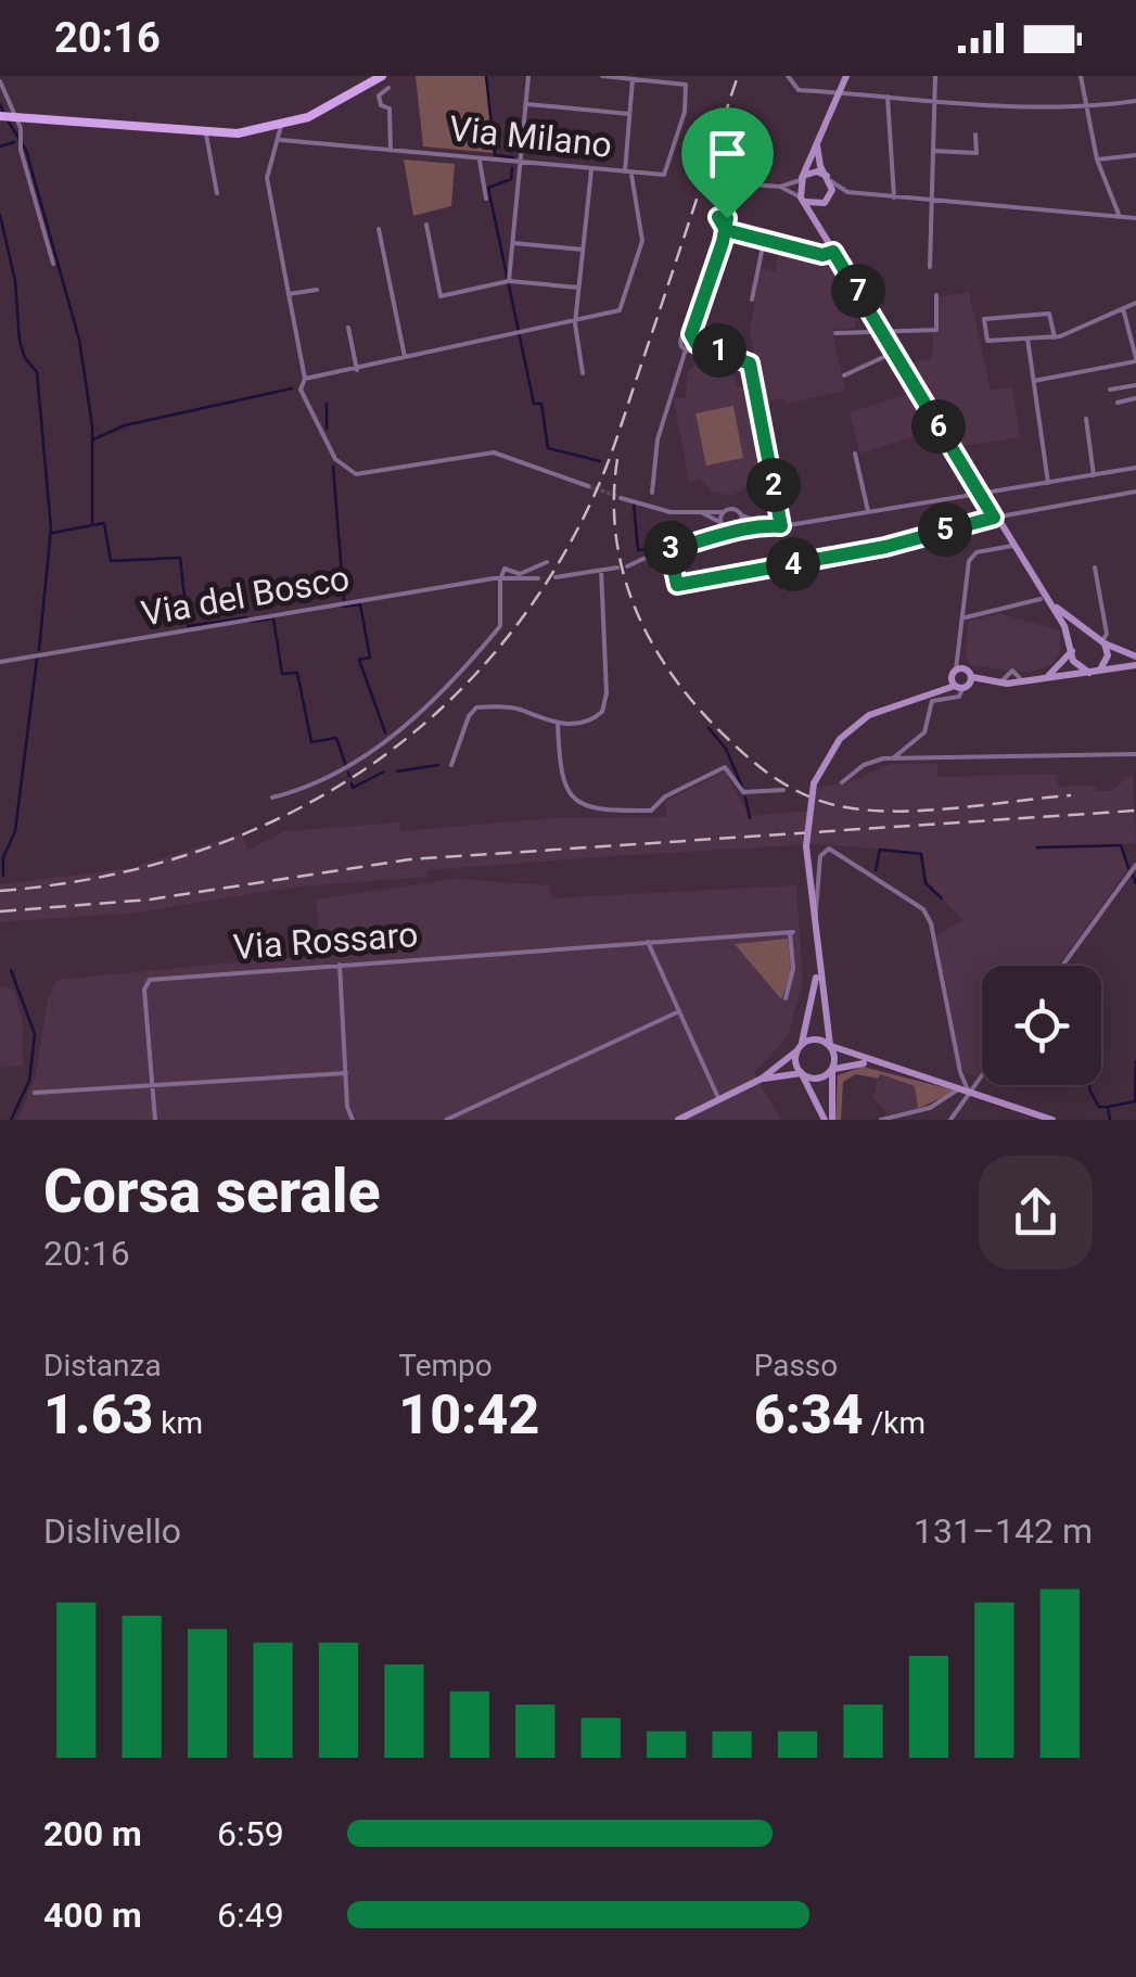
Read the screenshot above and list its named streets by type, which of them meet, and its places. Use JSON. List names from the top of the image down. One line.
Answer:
{"streets":{"street":["Via Milano","Via del Bosco","Via Rossaro"]},"page":{"status":"20:16","pins":["7","1","6","2","5","3","4"],"heading":["Corsa serale","20:16"],"stats":[["Distanza","1.63 km"],["Tempo","10:42"],["Passo","6:34 /km"]],"chart":["Dislivello","131–142 m"],"list":[{"name":"200 m","note":"6:59"},{"name":"400 m","note":"6:49"}]}}
